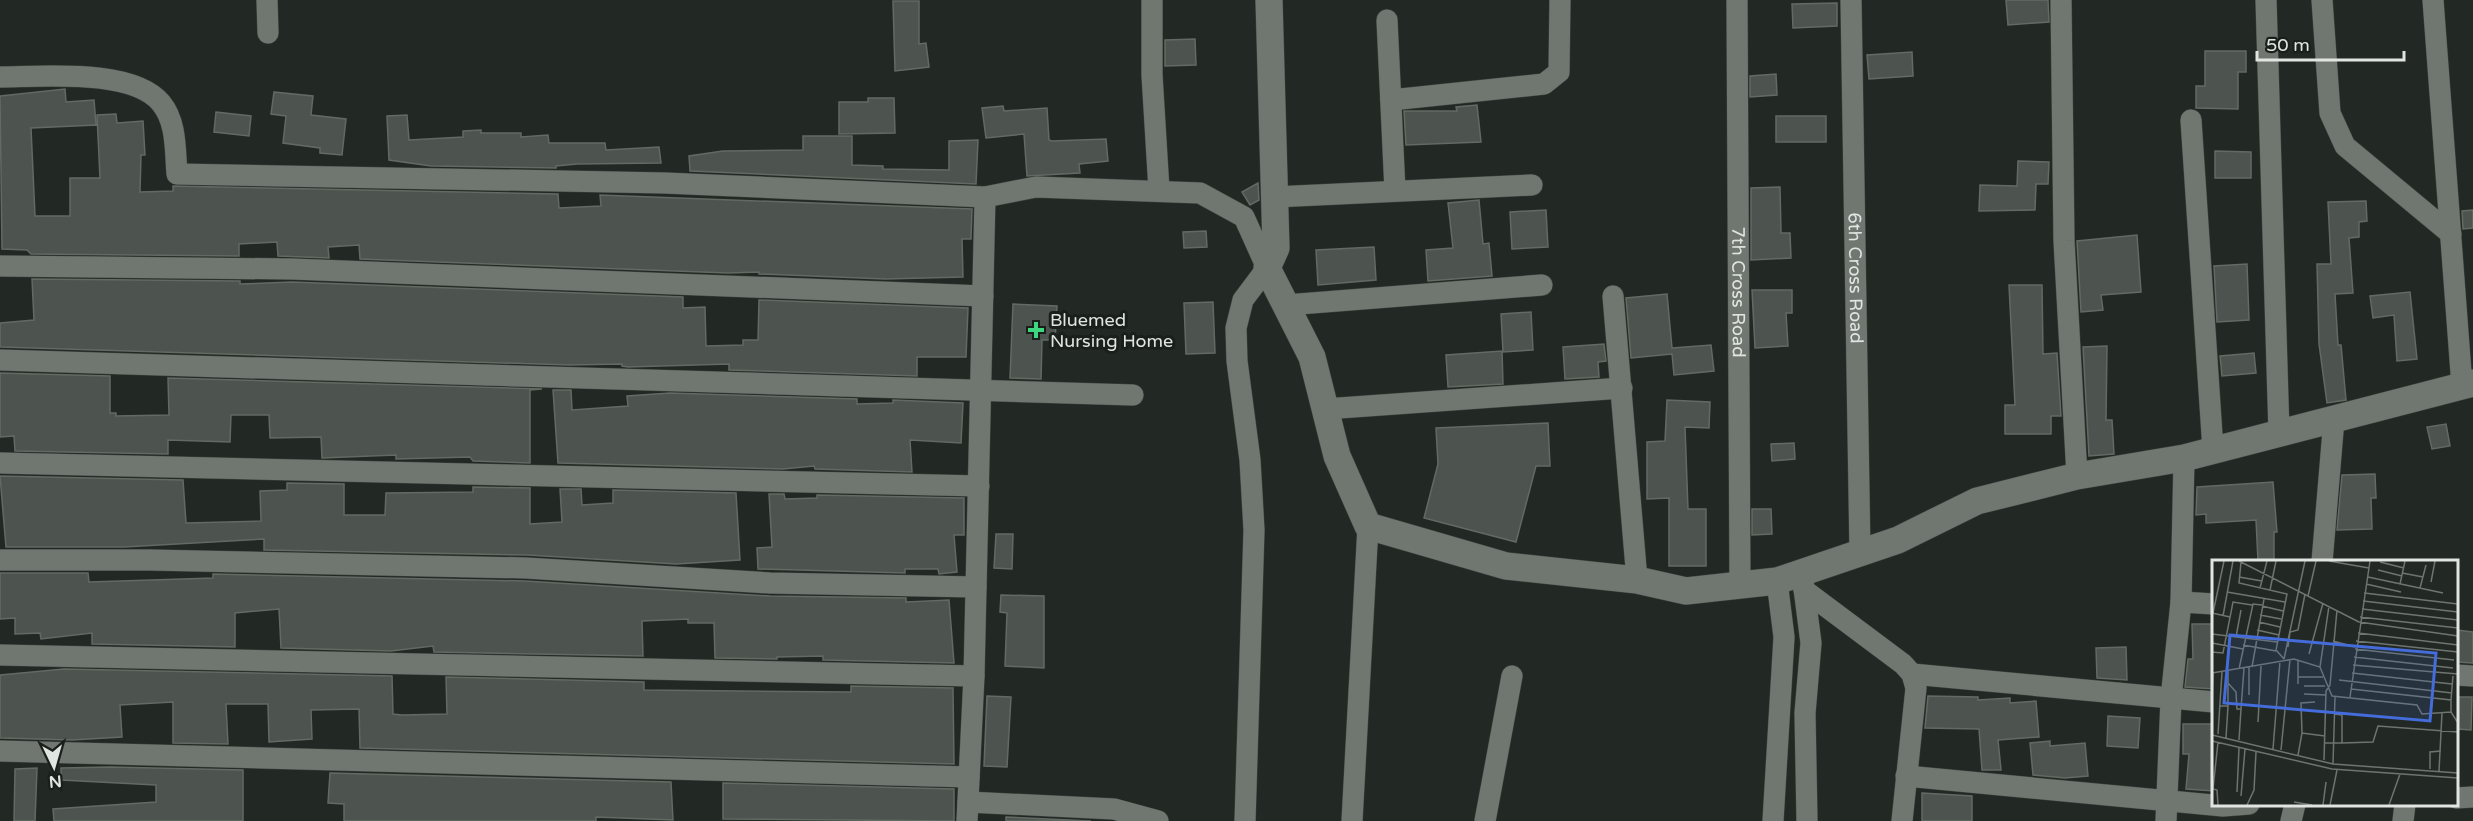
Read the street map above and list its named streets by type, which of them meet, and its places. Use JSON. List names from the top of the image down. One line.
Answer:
{"streets":{"street":["6th Cross Road","7th Cross Road"]},"places":{"health":["Bluemed Nursing Home"]},"scale_bar":"50 m","north":"bottom"}
